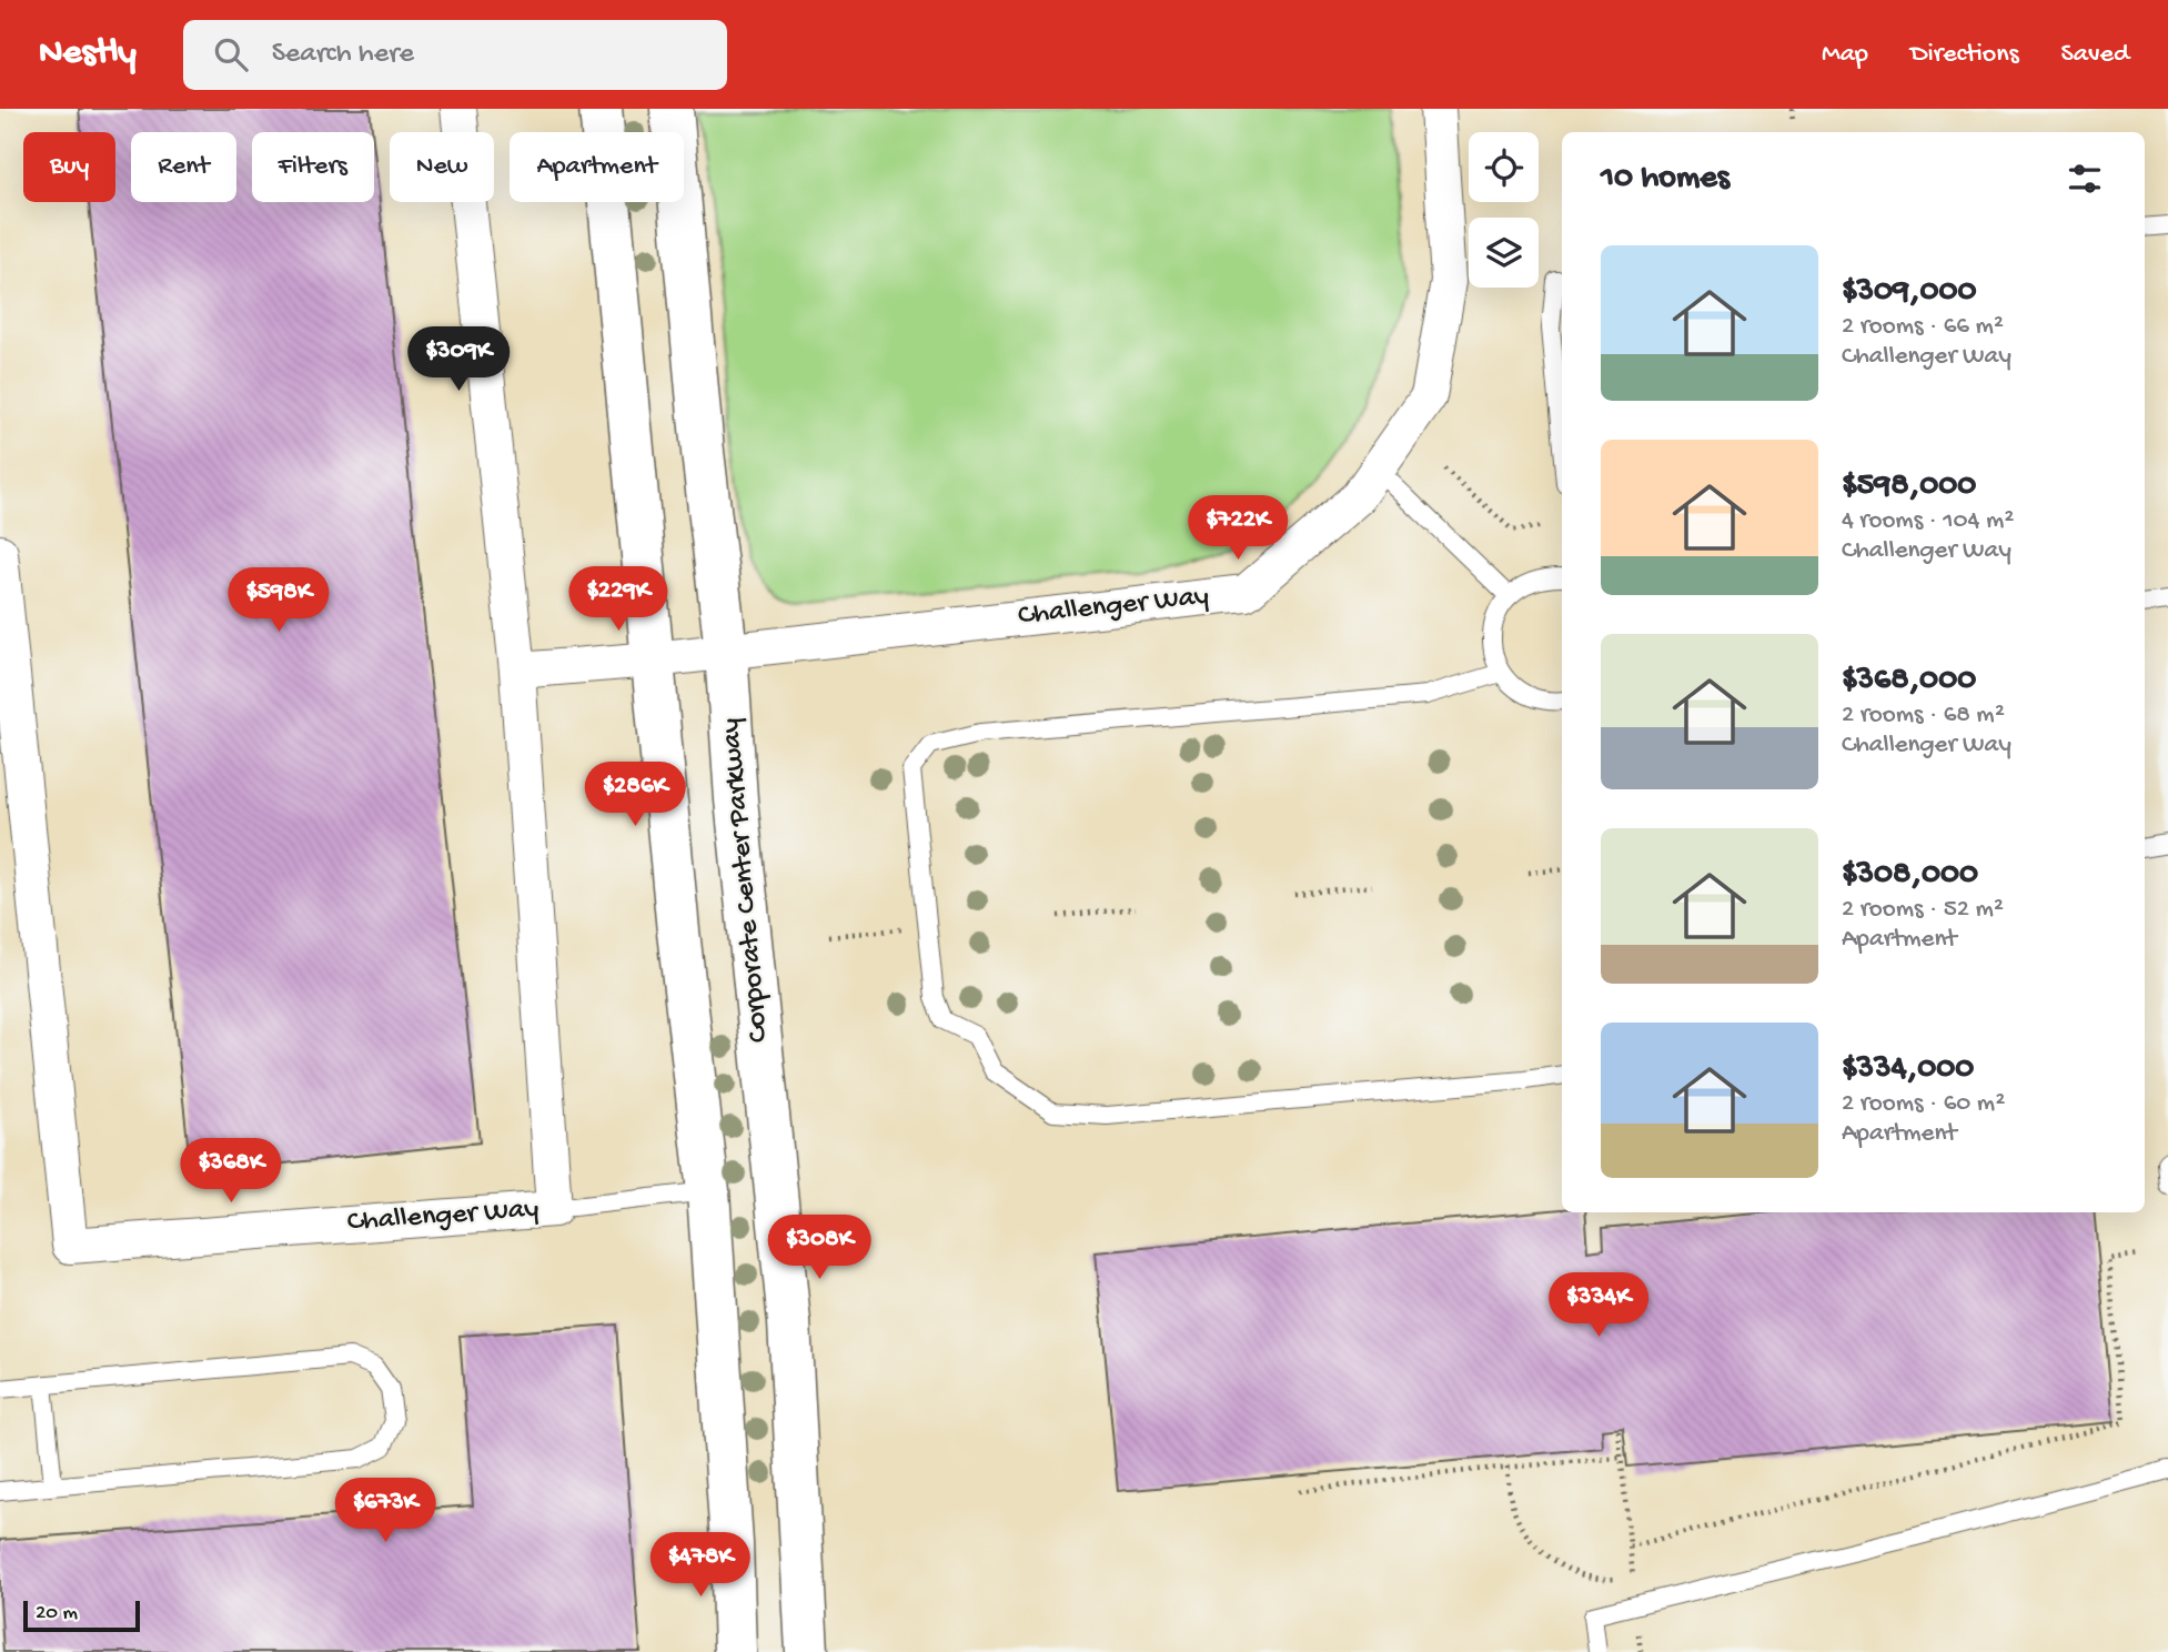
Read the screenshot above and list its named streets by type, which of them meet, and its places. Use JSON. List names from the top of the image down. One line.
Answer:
{"streets":{"street":["Challenger Way","Corporate Center Parkway"]},"crossings":[["Challenger Way","Corporate Center Parkway"]],"scale_bar":"20 m","page":{"header":"Nestly","search":"Search here","nav":["Map","Directions","Saved"],"chip":["Buy","Rent","Filters","New","Apartment"],"heading":"10 homes","list":[{"name":"$309,000","note":"2 rooms · 66 m² · Challenger Way"},{"name":"$598,000","note":"4 rooms · 104 m² · Challenger Way"},{"name":"$368,000","note":"2 rooms · 68 m² · Challenger Way"},{"name":"$308,000","note":"2 rooms · 52 m² · Apartment"},{"name":"$334,000","note":"2 rooms · 60 m² · Apartment"}],"price":["$309K","$722K","$229K","$598K","$286K","$368K","$308K","$334K","$673K","$478K"],"scale":"20 m"}}
